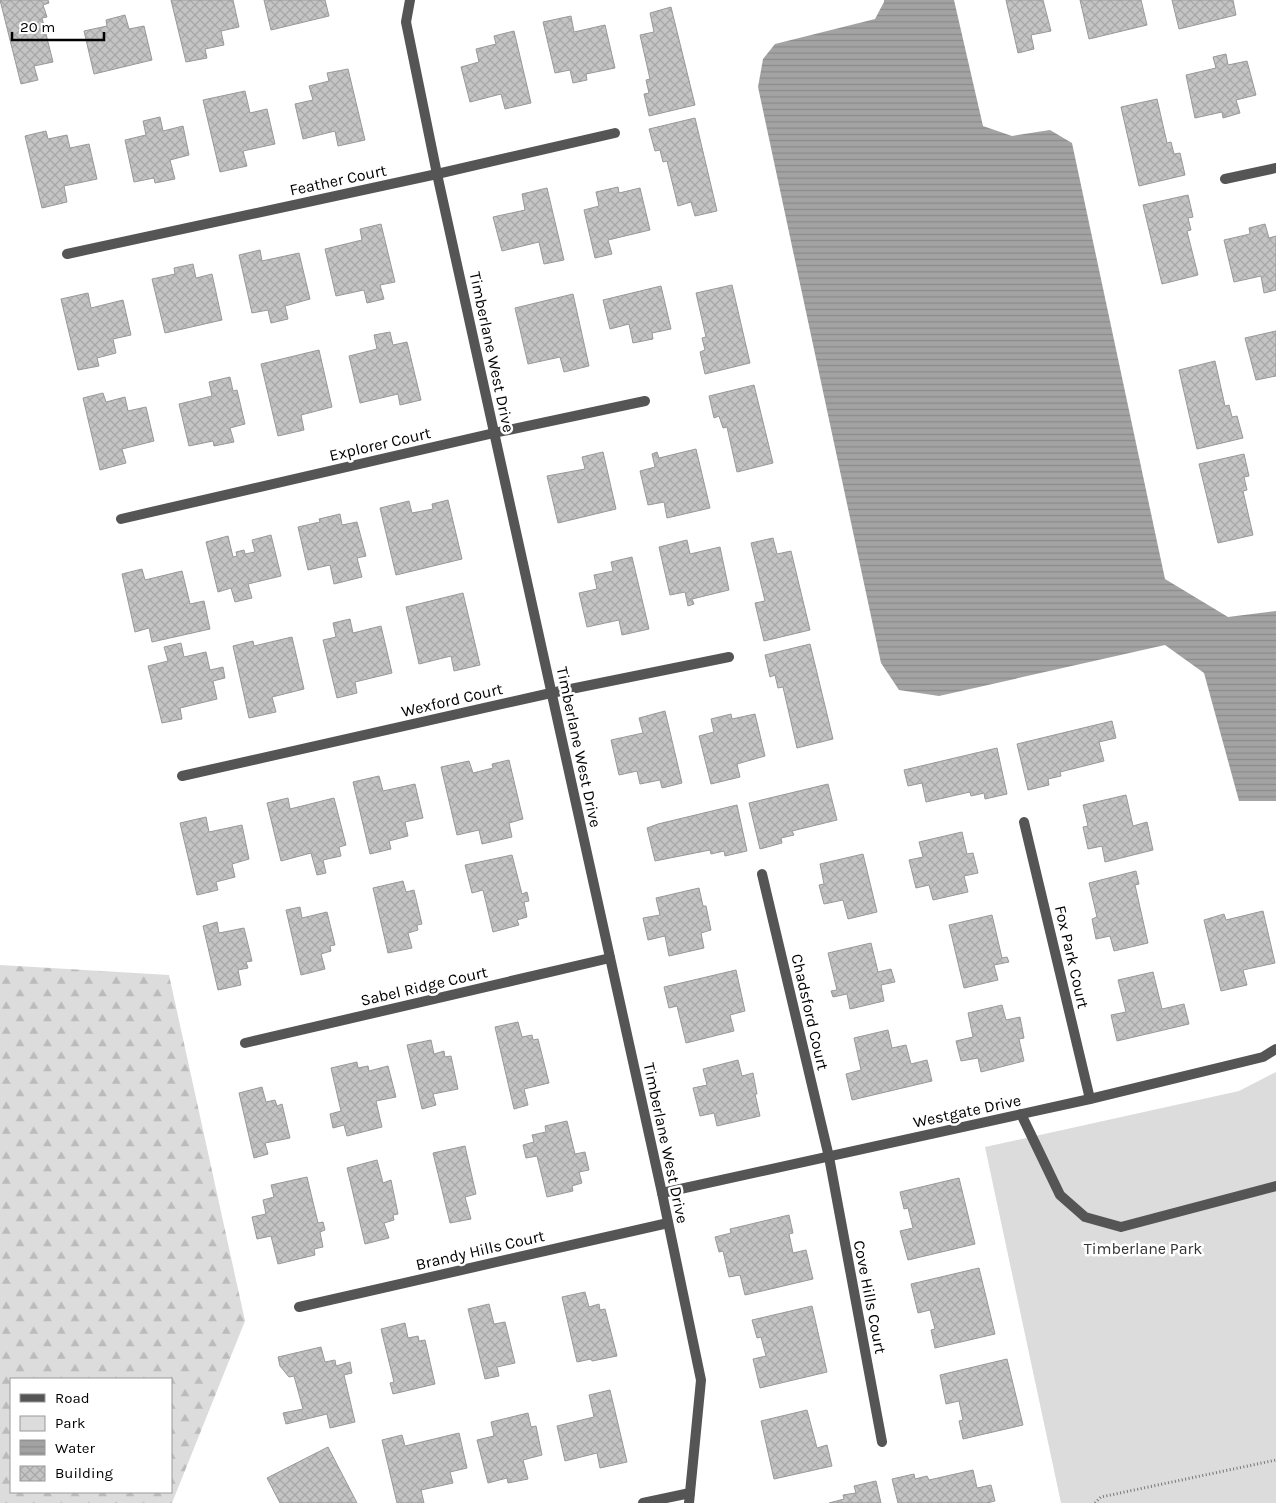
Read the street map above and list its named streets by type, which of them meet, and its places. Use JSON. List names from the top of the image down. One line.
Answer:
{"streets":{"street":["Feather Court","Timberlane West Drive","Explorer Court","Wexford Court","Fox Park Court","Sabel Ridge Court","Chadsford Court","Westgate Drive","Brandy Hills Court","Cove Hills Court"]},"crossings":[["Feather Court","Timberlane West Drive"],["Timberlane West Drive","Explorer Court"],["Timberlane West Drive","Wexford Court"],["Timberlane West Drive","Sabel Ridge Court"],["Timberlane West Drive","Westgate Drive"],["Timberlane West Drive","Brandy Hills Court"],["Fox Park Court","Westgate Drive"],["Chadsford Court","Westgate Drive"],["Chadsford Court","Cove Hills Court"],["Westgate Drive","Cove Hills Court"]],"parks":["Timberlane Park"],"legend":["Road","Park","Water","Building"],"scale_bar":"20 m"}
